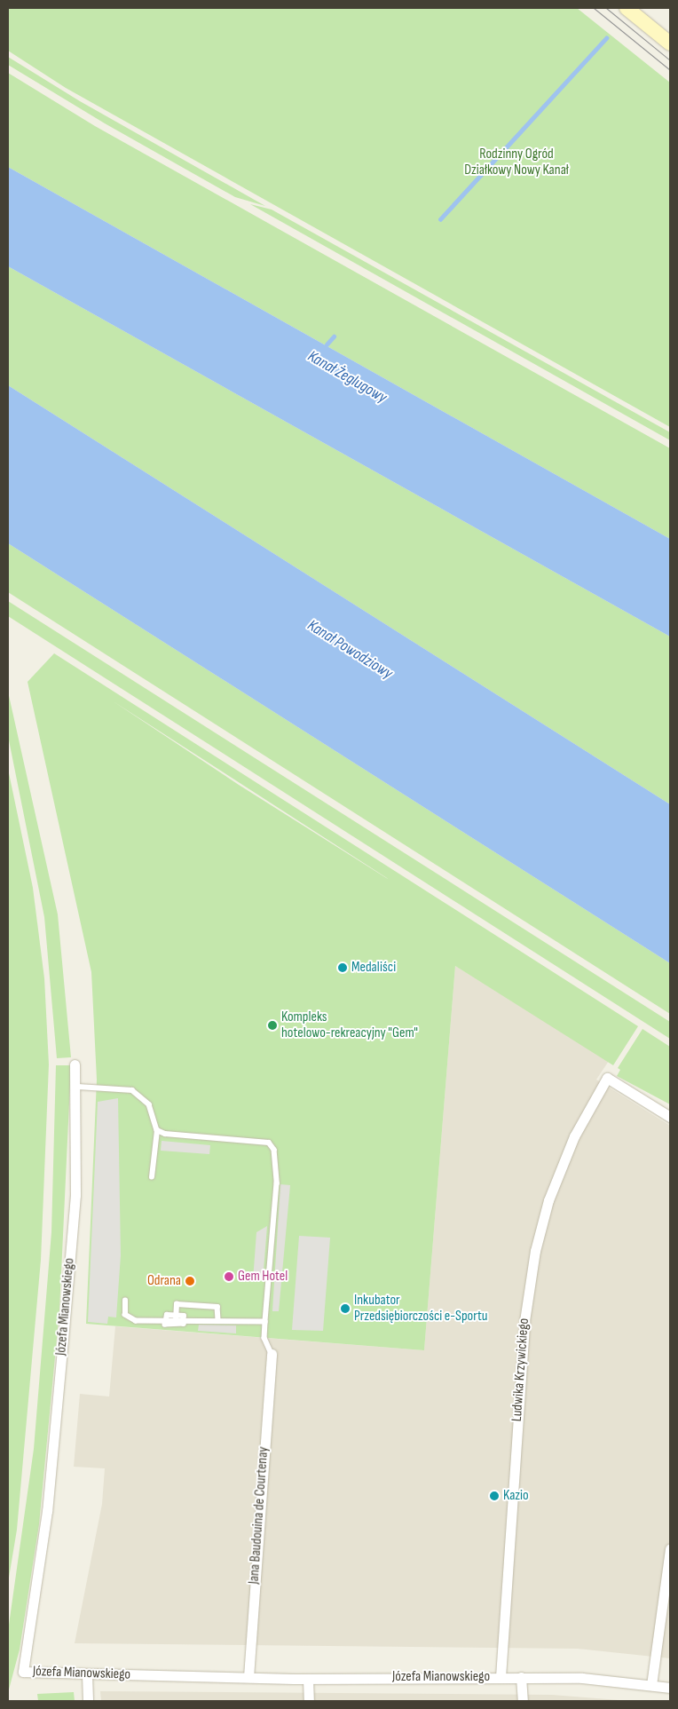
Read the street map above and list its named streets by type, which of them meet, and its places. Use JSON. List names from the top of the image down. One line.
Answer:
{"streets":{"street":["Józefa Mianowskiego","Ludwika Krzywickiego","Jana Baudouina de Courtenay"]},"crossings":[["Józefa Mianowskiego","Ludwika Krzywickiego"],["Józefa Mianowskiego","Jana Baudouina de Courtenay"]],"water":["Kanał Żeglugowy","Kanał Powodziowy"],"parks":["Rodzinny Ogród Działkowy Nowy Kanał"],"places":["Medaliści","Kompleks hotelowo-rekreacyjny \"Gem\"","Gem Hotel","Odrana","Inkubator Przedsiębiorczości e-Sportu","Kazio"]}
